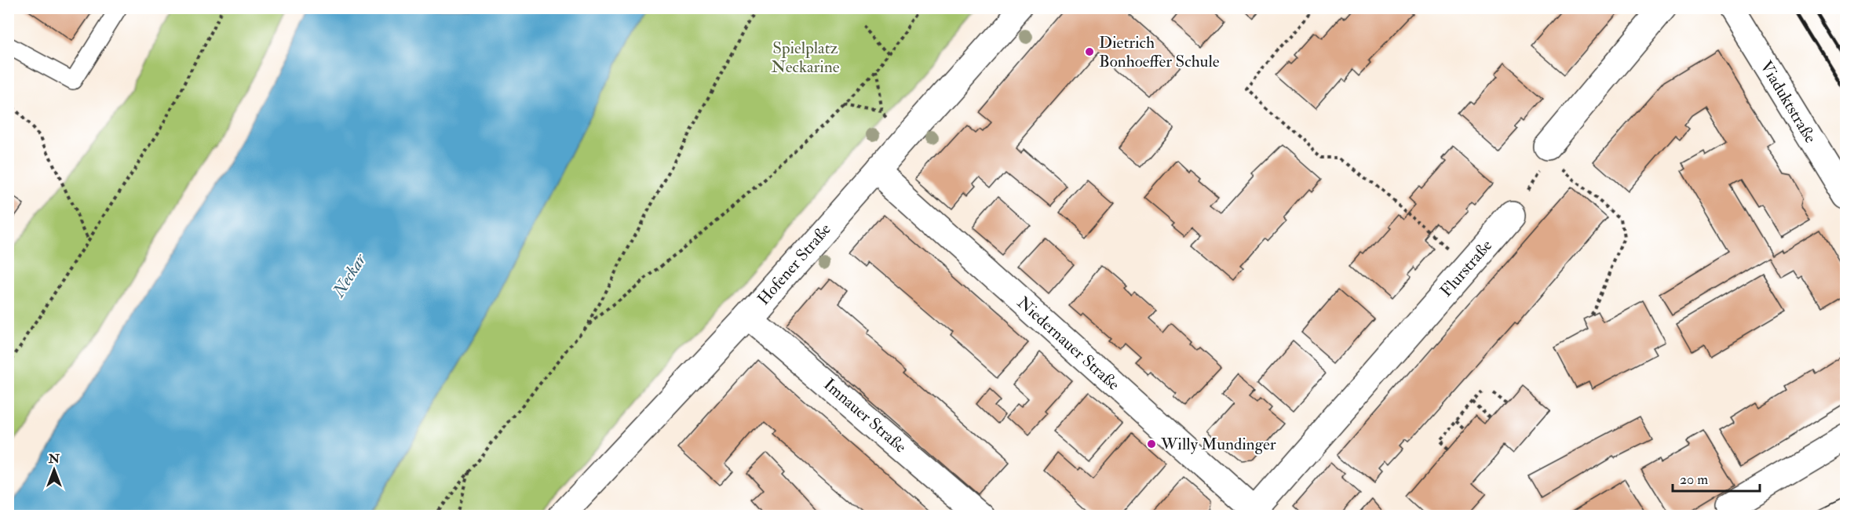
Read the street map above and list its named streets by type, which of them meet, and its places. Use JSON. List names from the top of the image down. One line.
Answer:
{"streets":{"street":["Viaduktstraße","Hofener Straße","Flurstraße","Niedernauer Straße","Imnauer Straße"]},"crossings":[["Hofener Straße","Niedernauer Straße"],["Hofener Straße","Imnauer Straße"],["Flurstraße","Niedernauer Straße"]],"water":["Neckar"],"parks":["Spielplatz Neckarine"],"places":["Dietrich Bonhoeffer Schule","Willy Mundinger"],"scale_bar":"20 m","north":"top"}
